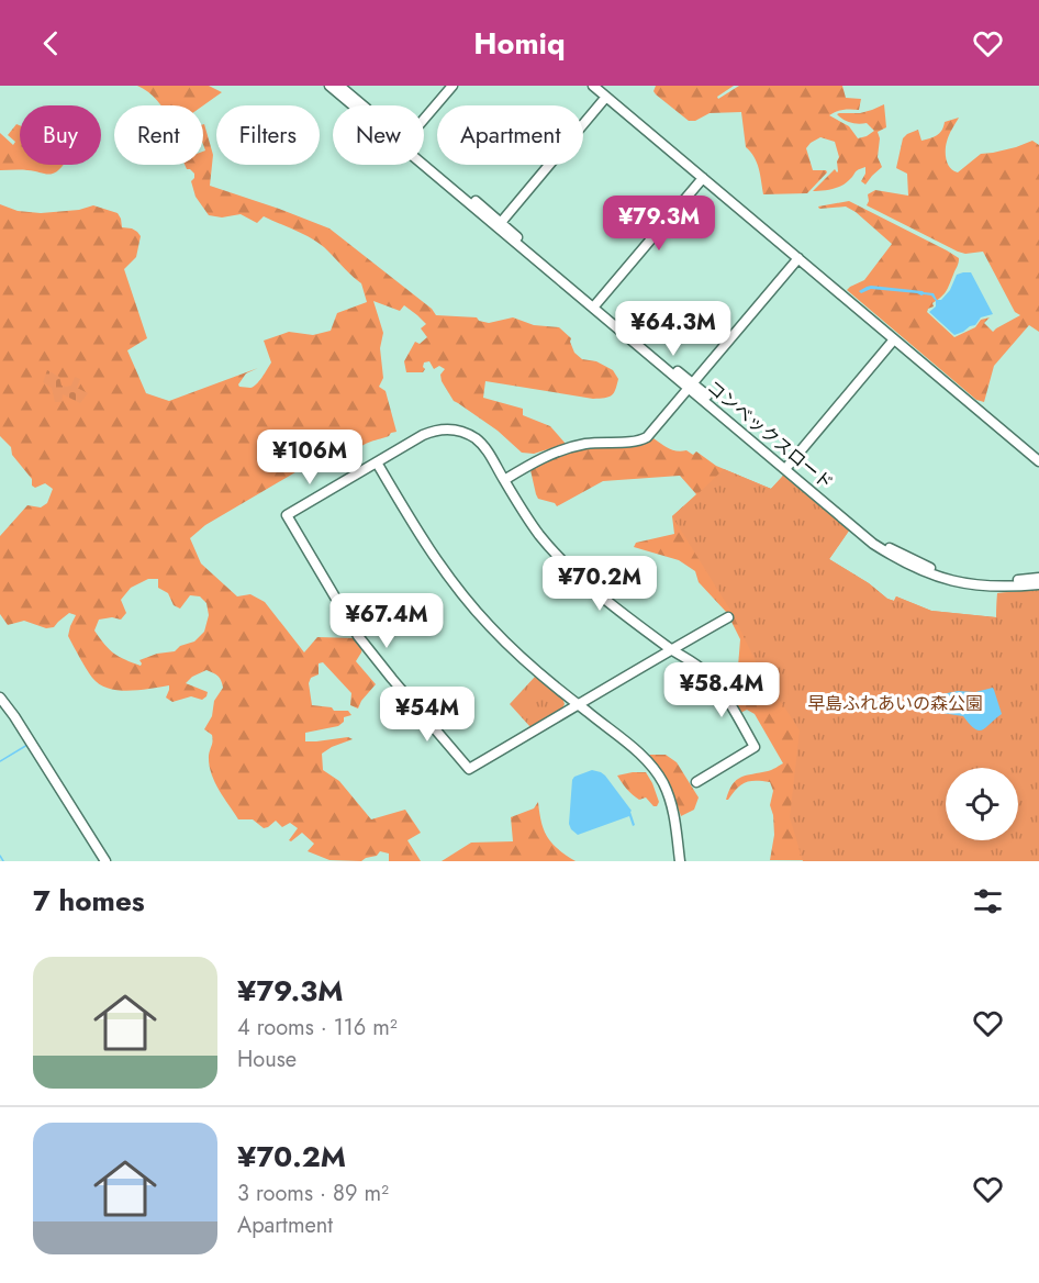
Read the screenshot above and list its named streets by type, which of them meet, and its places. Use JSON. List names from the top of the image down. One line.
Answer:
{"streets":{"street":["コンベックスロード"]},"parks":["早島ふれあいの森公園"],"page":{"header":"Homiq","chip":["Buy","Rent","Filters","New","Apartment"],"price":["¥79.3M","¥64.3M","¥106M","¥70.2M","¥67.4M","¥58.4M","¥54M"],"heading":"7 homes","list":[{"name":"¥79.3M","note":"4 rooms · 116 m² · House"},{"name":"¥70.2M","note":"3 rooms · 89 m² · Apartment"}]}}
